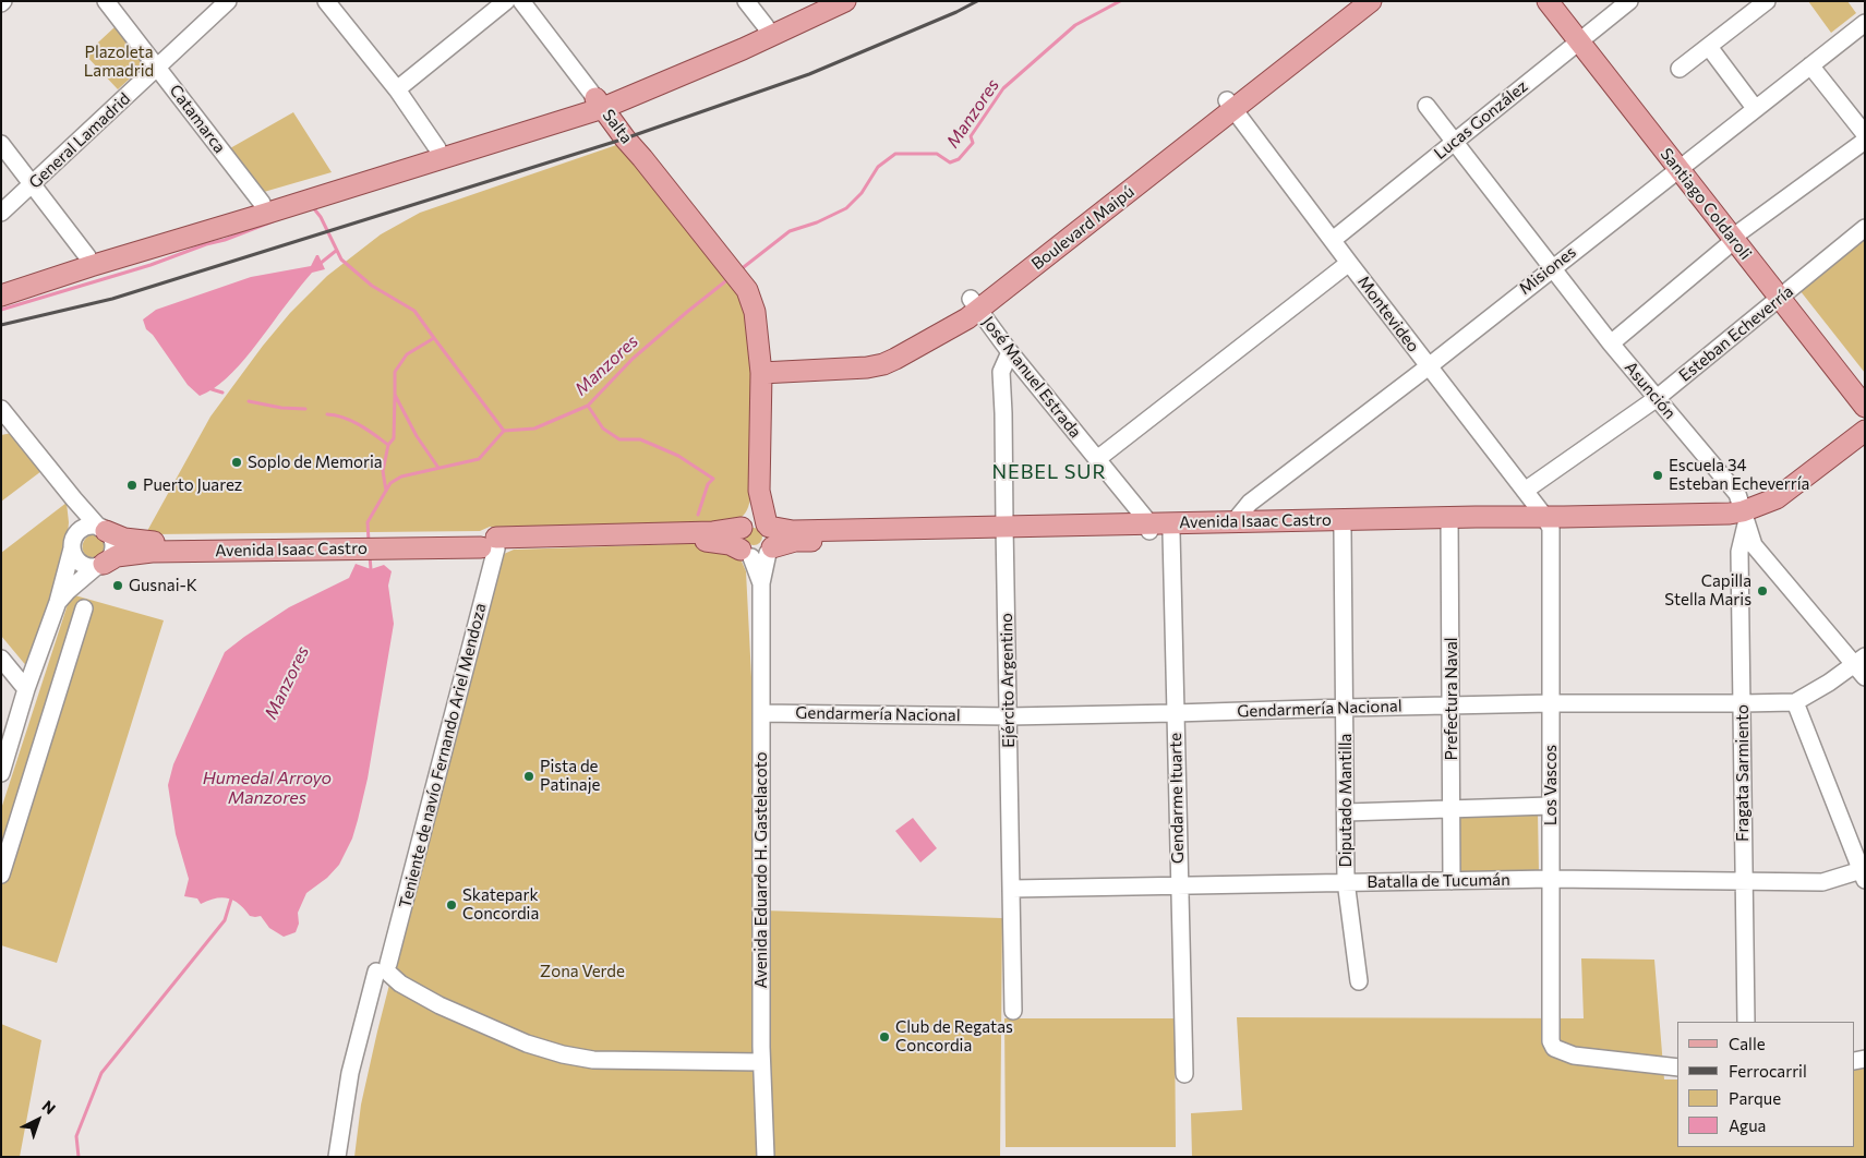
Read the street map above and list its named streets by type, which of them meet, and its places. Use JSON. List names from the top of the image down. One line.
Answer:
{"streets":{"main road":["Salta","Santiago Coldaroli","Boulevard Maipú","Avenida Isaac Castro"],"street":["Catamarca","Lucas González","General Lamadrid","Misiones","Montevideo","Esteban Echeverría","José Manuel Estrada","Asunción","Ejército Argentino","Prefectura Naval","Gendarmería Nacional","Teniente de navío Fernando Ariel Mendoza","Fragata Sarmiento","Los Vascos","Gendarme Ituarte","Diputado Mantilla","Avenida Eduardo H. Gastelacoto","Batalla de Tucumán"]},"crossings":[["Catamarca","General Lamadrid"],["Lucas González","Santiago Coldaroli"],["Lucas González","Montevideo"],["Lucas González","Asunción"],["Salta","Boulevard Maipú"],["Santiago Coldaroli","Misiones"],["Santiago Coldaroli","Esteban Echeverría"],["Boulevard Maipú","Montevideo"],["Boulevard Maipú","José Manuel Estrada"],["Misiones","Montevideo"],["Misiones","Asunción"],["Misiones","Avenida Isaac Castro"],["Montevideo","Esteban Echeverría"],["Montevideo","Avenida Isaac Castro"],["Montevideo","Los Vascos"],["Esteban Echeverría","Asunción"],["José Manuel Estrada","Avenida Isaac Castro"],["José Manuel Estrada","Ejército Argentino"],["José Manuel Estrada","Gendarme Ituarte"],["Asunción","Avenida Isaac Castro"],["Asunción","Gendarmería Nacional"],["Asunción","Fragata Sarmiento"],["Avenida Isaac Castro","Ejército Argentino"],["Avenida Isaac Castro","Prefectura Naval"],["Avenida Isaac Castro","Teniente de navío Fernando Ariel Mendoza"],["Avenida Isaac Castro","Fragata Sarmiento"],["Avenida Isaac Castro","Los Vascos"],["Avenida Isaac Castro","Gendarme Ituarte"],["Avenida Isaac Castro","Diputado Mantilla"],["Avenida Isaac Castro","Avenida Eduardo H. Gastelacoto"],["Ejército Argentino","Gendarmería Nacional"],["Ejército Argentino","Batalla de Tucumán"],["Prefectura Naval","Gendarmería Nacional"],["Prefectura Naval","Batalla de Tucumán"],["Gendarmería Nacional","Fragata Sarmiento"],["Gendarmería Nacional","Los Vascos"],["Gendarmería Nacional","Gendarme Ituarte"],["Gendarmería Nacional","Diputado Mantilla"],["Gendarmería Nacional","Avenida Eduardo H. Gastelacoto"],["Fragata Sarmiento","Batalla de Tucumán"],["Los Vascos","Batalla de Tucumán"],["Gendarme Ituarte","Batalla de Tucumán"],["Diputado Mantilla","Batalla de Tucumán"]],"districts":["NEBEL SUR"],"water":["Manzores","Humedal Arroyo Manzores"],"parks":["Plazoleta Lamadrid","Zona Verde"],"places":["Soplo de Memoria","Escuela 34 Esteban Echeverría","Puerto Juarez","Gusnai-K","Capilla Stella Maris","Pista de Patinaje","Skatepark Concordia","Club de Regatas Concordia"],"legend":["Calle","Ferrocarril","Parque","Agua"],"north":"top right"}
